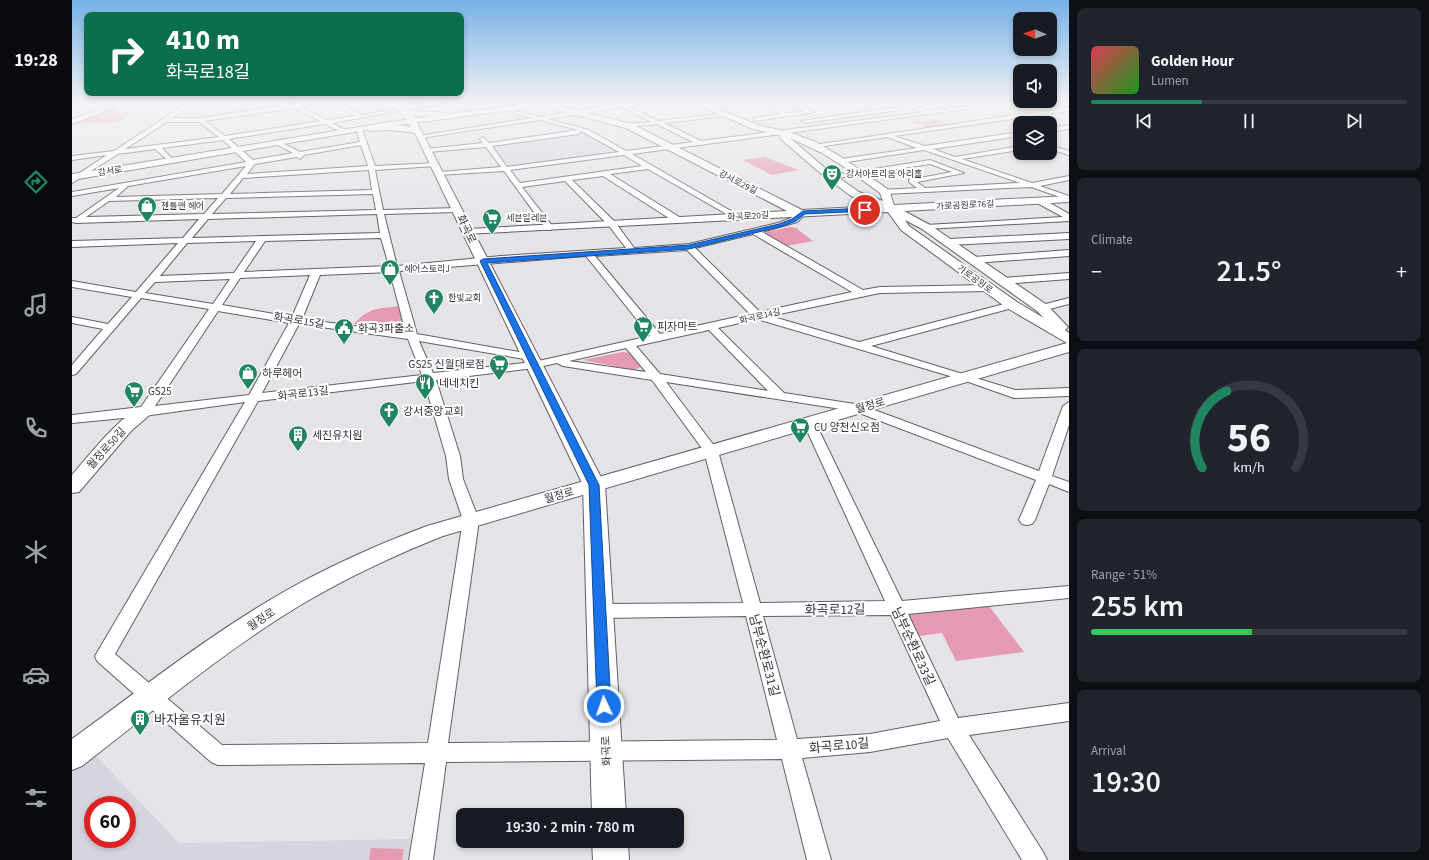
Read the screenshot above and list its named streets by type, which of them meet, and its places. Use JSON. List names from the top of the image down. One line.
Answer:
{"streets":{"main road":["강서로","강서로29길","가로공원로76길","화곡로20길","화곡로","가로공원로","월정로","월정로50길"],"street":["화곡로14길","화곡로15길","화곡로13길","화곡로12길","남부순환로33길","남부순환로31길","화곡로10길"]},"crossings":[["강서로29길","화곡로20길"],["가로공원로76길","화곡로20길"],["가로공원로76길","가로공원로"],["화곡로20길","화곡로"],["화곡로20길","가로공원로"],["화곡로","화곡로14길"],["화곡로","화곡로15길"],["화곡로","화곡로13길"],["화곡로","월정로"],["화곡로","화곡로12길"],["화곡로","화곡로10길"],["가로공원로","화곡로14길"],["화곡로14길","화곡로15길"],["화곡로14길","화곡로13길"],["화곡로15길","화곡로13길"],["화곡로13길","월정로50길"],["월정로","남부순환로33길"],["월정로","남부순환로31길"],["화곡로12길","남부순환로33길"],["화곡로12길","남부순환로31길"],["남부순환로33길","화곡로10길"],["남부순환로31길","화곡로10길"]],"places":{"theatre":["강서아트리움 아리홀"],"shop":["젠틀맨 헤어","헤어스토리J","하루헤어"],"supermarket":["세븐일레븐","피자마트","GS25 신월대로점","GS25","CU 양천신오점"],"church":["한빛교회","강서중앙교회"],"public building":["화곡3파출소"],"restaurant":["네네치킨"],"building":["세진유치원","바자울유치원"]},"north":"left","page":{"tabs":"19:28","turn":["410 m","화곡로18길"],"song":["Golden Hour","Lumen"],"tile":["Climate",["Range · 51%","255 km"],["Arrival","19:30"]],"heat":["−","21.5°","+"],"limit":"60","trip":"19:30 · 2 min · 780 m","gauge":["56","km/h"]}}
